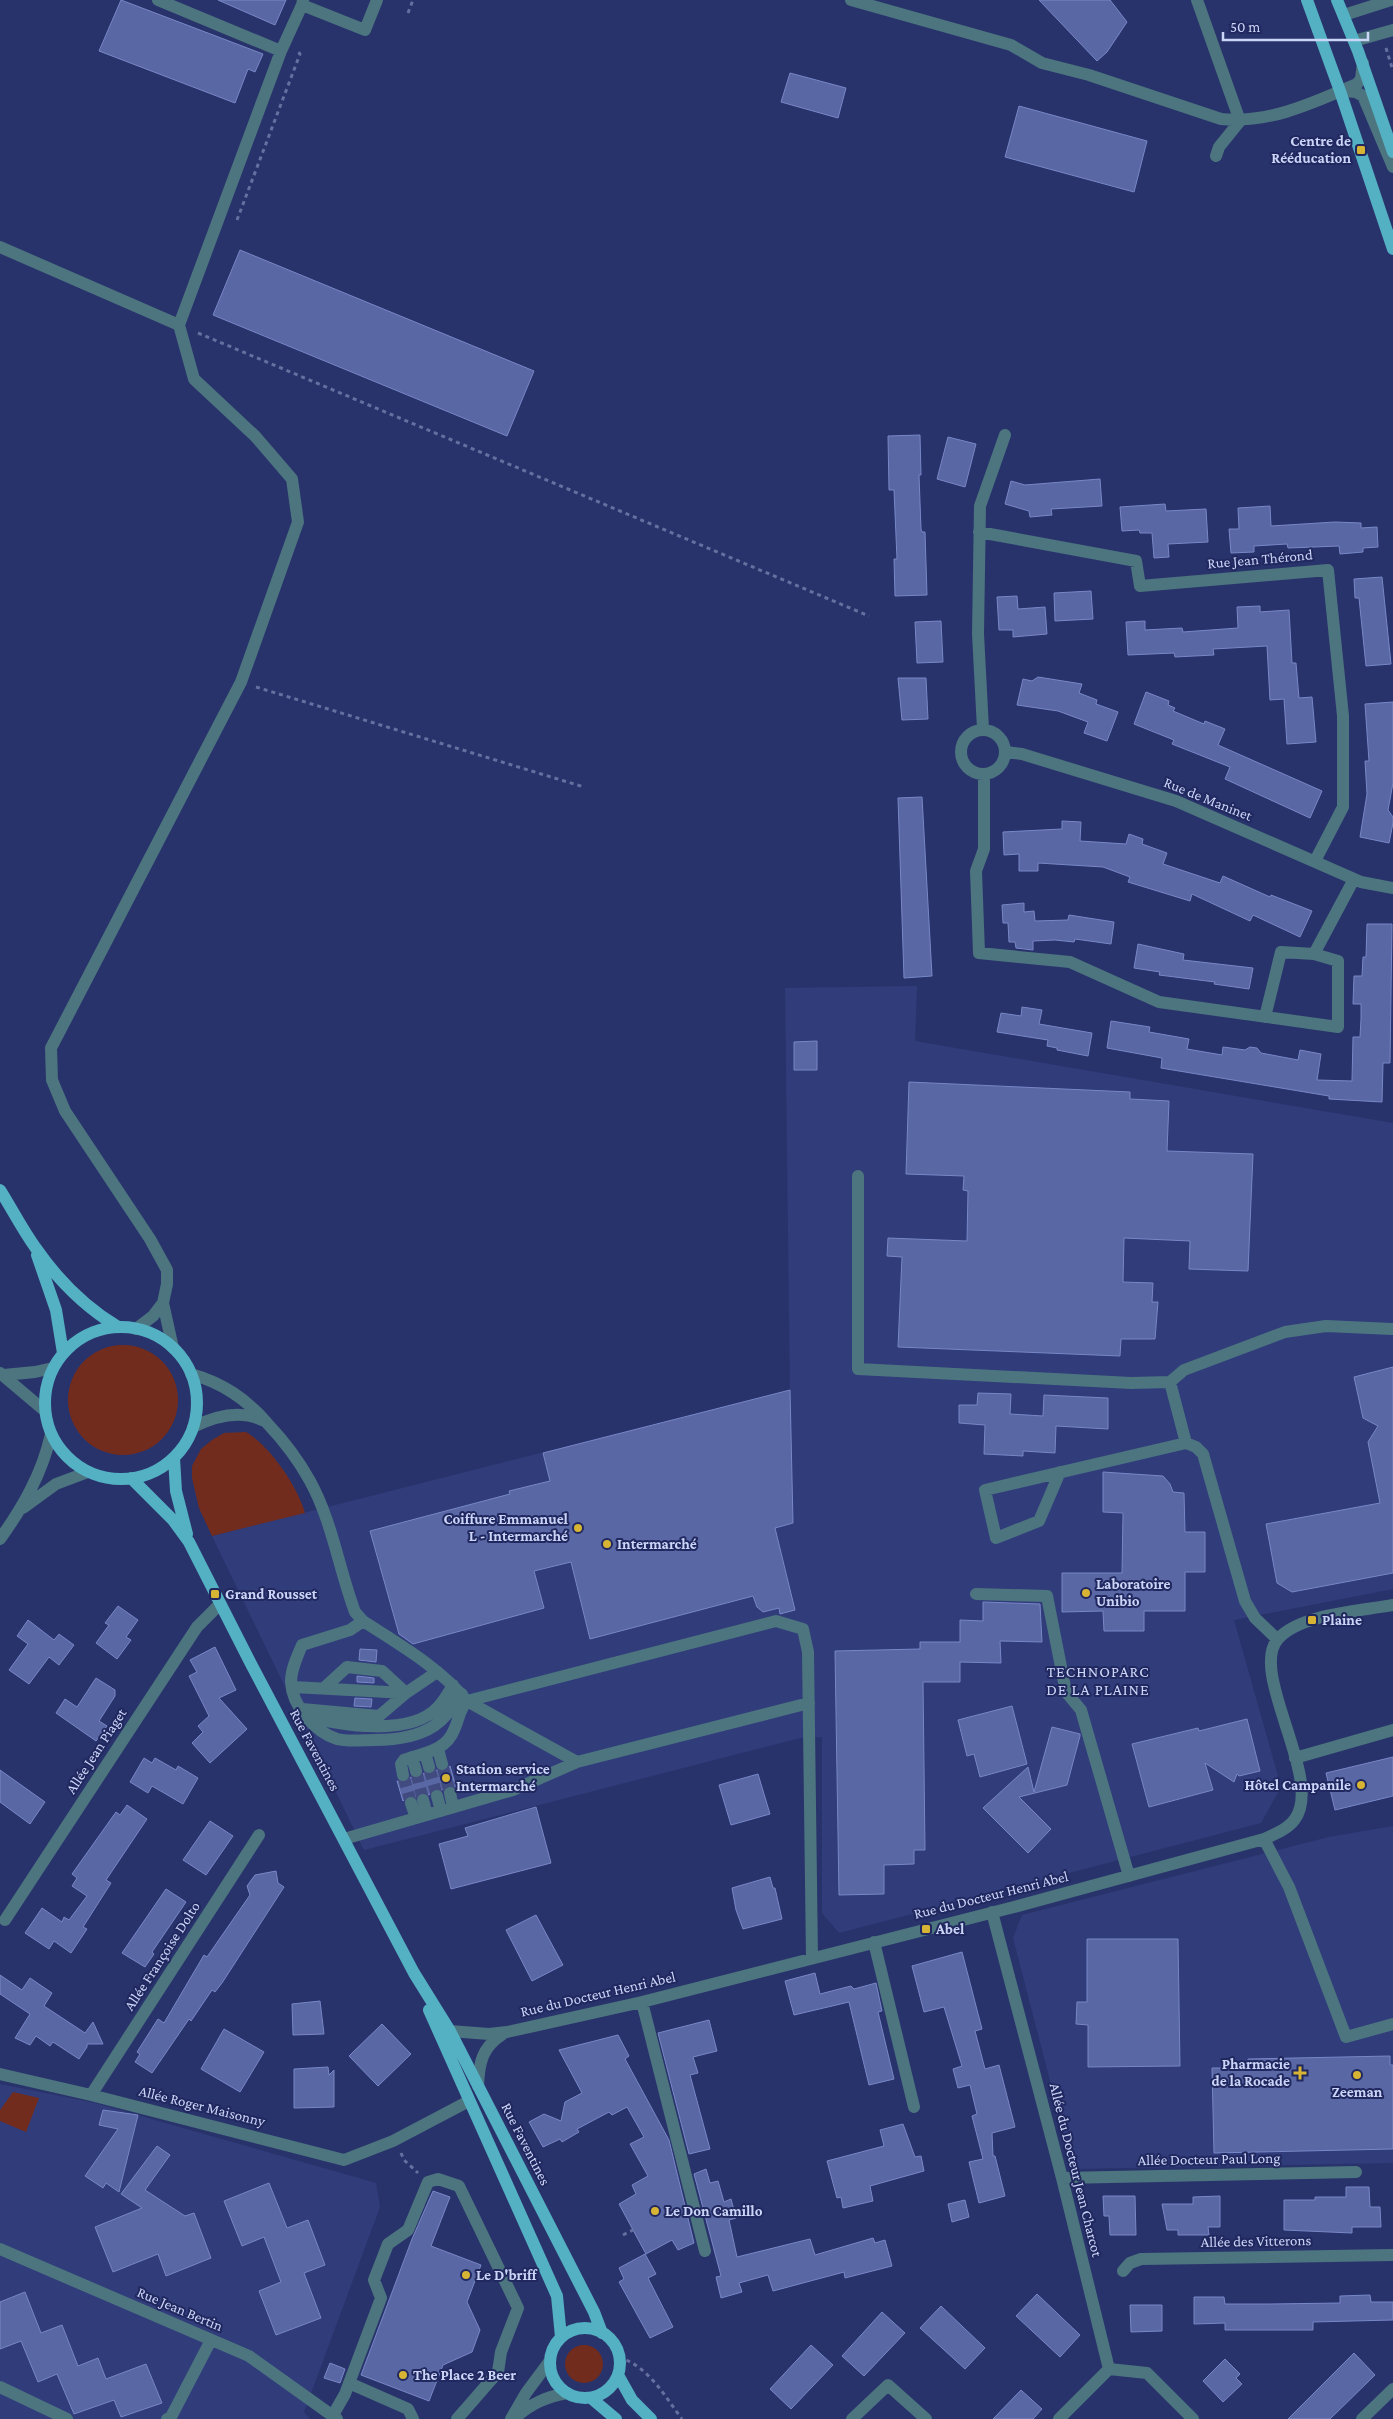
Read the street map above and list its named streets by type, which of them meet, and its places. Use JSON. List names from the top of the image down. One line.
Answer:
{"streets":{"main road":["Rue Faventines"],"street":["Rue Jean Thérond","Rue de Maninet","Allée Jean Piaget","Rue du Docteur Henri Abel","Allée Françoise Dolto","Allée Roger Maisonny","Allée Docteur Paul Long","Allée du Docteur Jean Charcot","Allée des Vitterons","Rue Jean Bertin"]},"crossings":[["Rue Jean Thérond","Rue de Maninet"],["Rue Faventines","Allée Jean Piaget"],["Rue Faventines","Rue du Docteur Henri Abel"],["Rue Faventines","Allée Roger Maisonny"],["Rue du Docteur Henri Abel","Allée du Docteur Jean Charcot"],["Allée Françoise Dolto","Allée Roger Maisonny"],["Allée Docteur Paul Long","Allée du Docteur Jean Charcot"]],"districts":["TECHNOPARC DE LA PLAINE"],"places":{"transit":["Centre de Rééducation","Grand Rousset","Plaine","Abel"],"other":["Coiffure Emmanuel L - Intermarché","Intermarché","Laboratoire Unibio","Station service Intermarché","Hôtel Campanile","Zeeman","Le Don Camillo","Le D'briff","The Place 2 Beer"],"health":["Pharmacie de la Rocade"]},"scale_bar":"50 m"}
